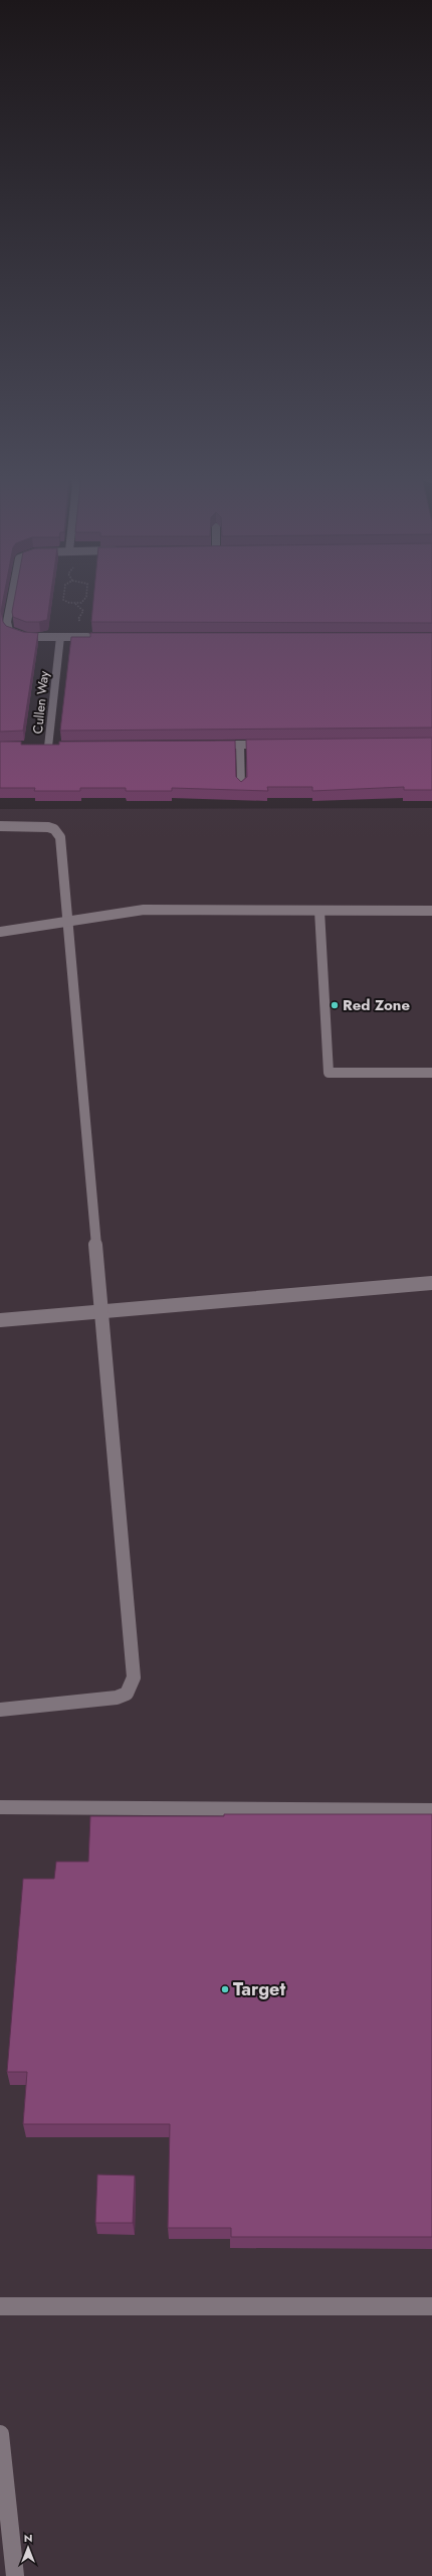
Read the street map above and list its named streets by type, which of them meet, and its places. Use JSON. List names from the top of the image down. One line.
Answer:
{"streets":{"street":["Cullen Way"]},"places":["Red Zone","Target"],"north":"top"}
